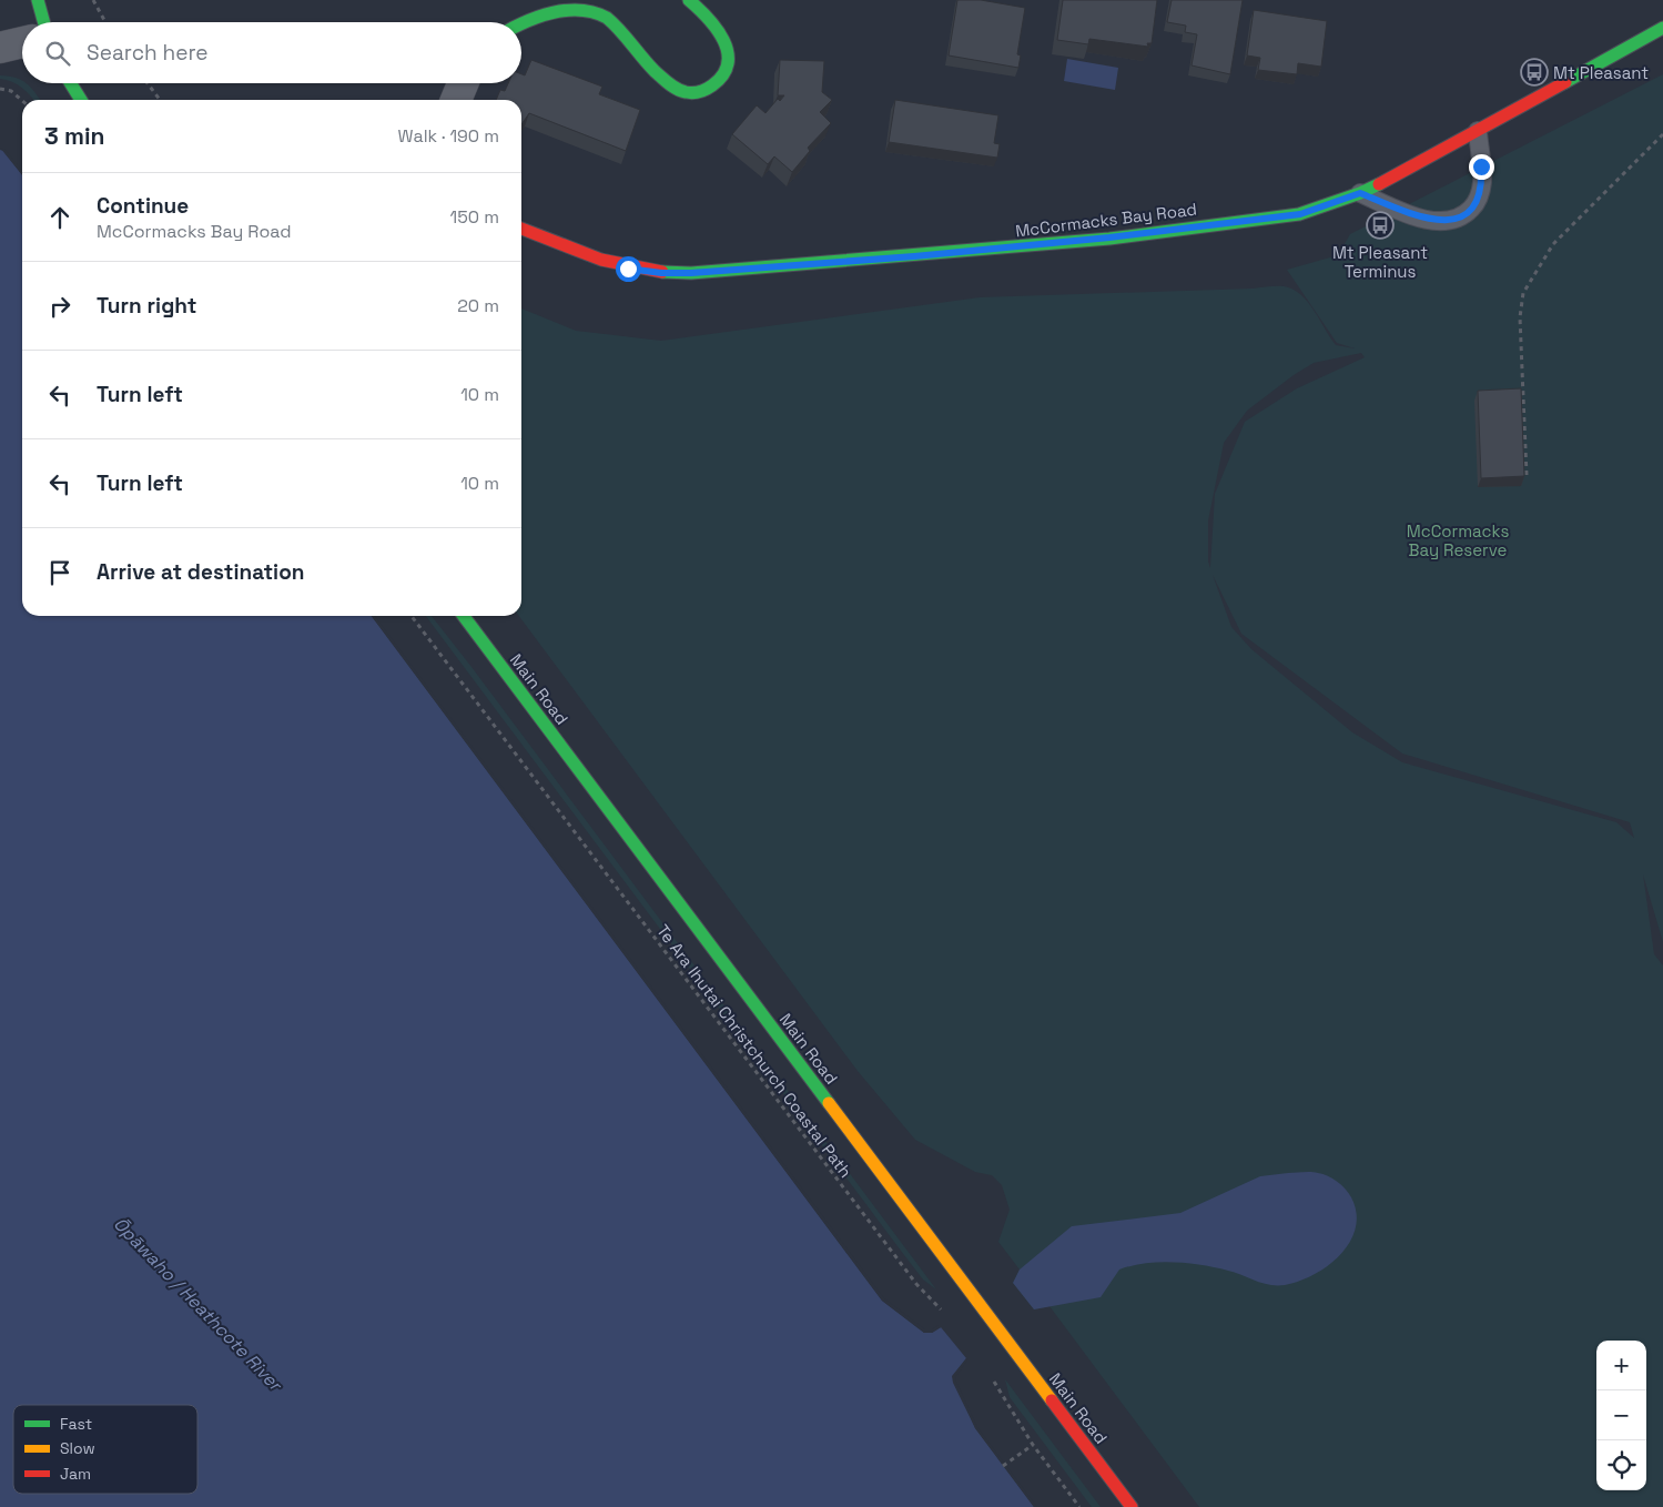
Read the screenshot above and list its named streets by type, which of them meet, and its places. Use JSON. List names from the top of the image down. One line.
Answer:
{"streets":{"street":["McCormacks Bay Road","Main Road"],"path":["Te Ara Ihutai Christchurch Coastal Path"]},"water":["Ōpāwaho / Heathcote River"],"parks":["McCormacks Bay Reserve"],"places":{"bus stop":["Mt Pleasant","Mt Pleasant Terminus"]},"legend":["Fast","Slow","Jam"],"page":{"search":"Search here","heading":["3 min","Walk · 190 m"],"list":[["Continue","McCormacks Bay Road","150 m"],["Turn right","20 m"],["Turn left","10 m"],["Turn left","10 m"],"Arrive at destination"],"map_buttons":["+","−"]}}
